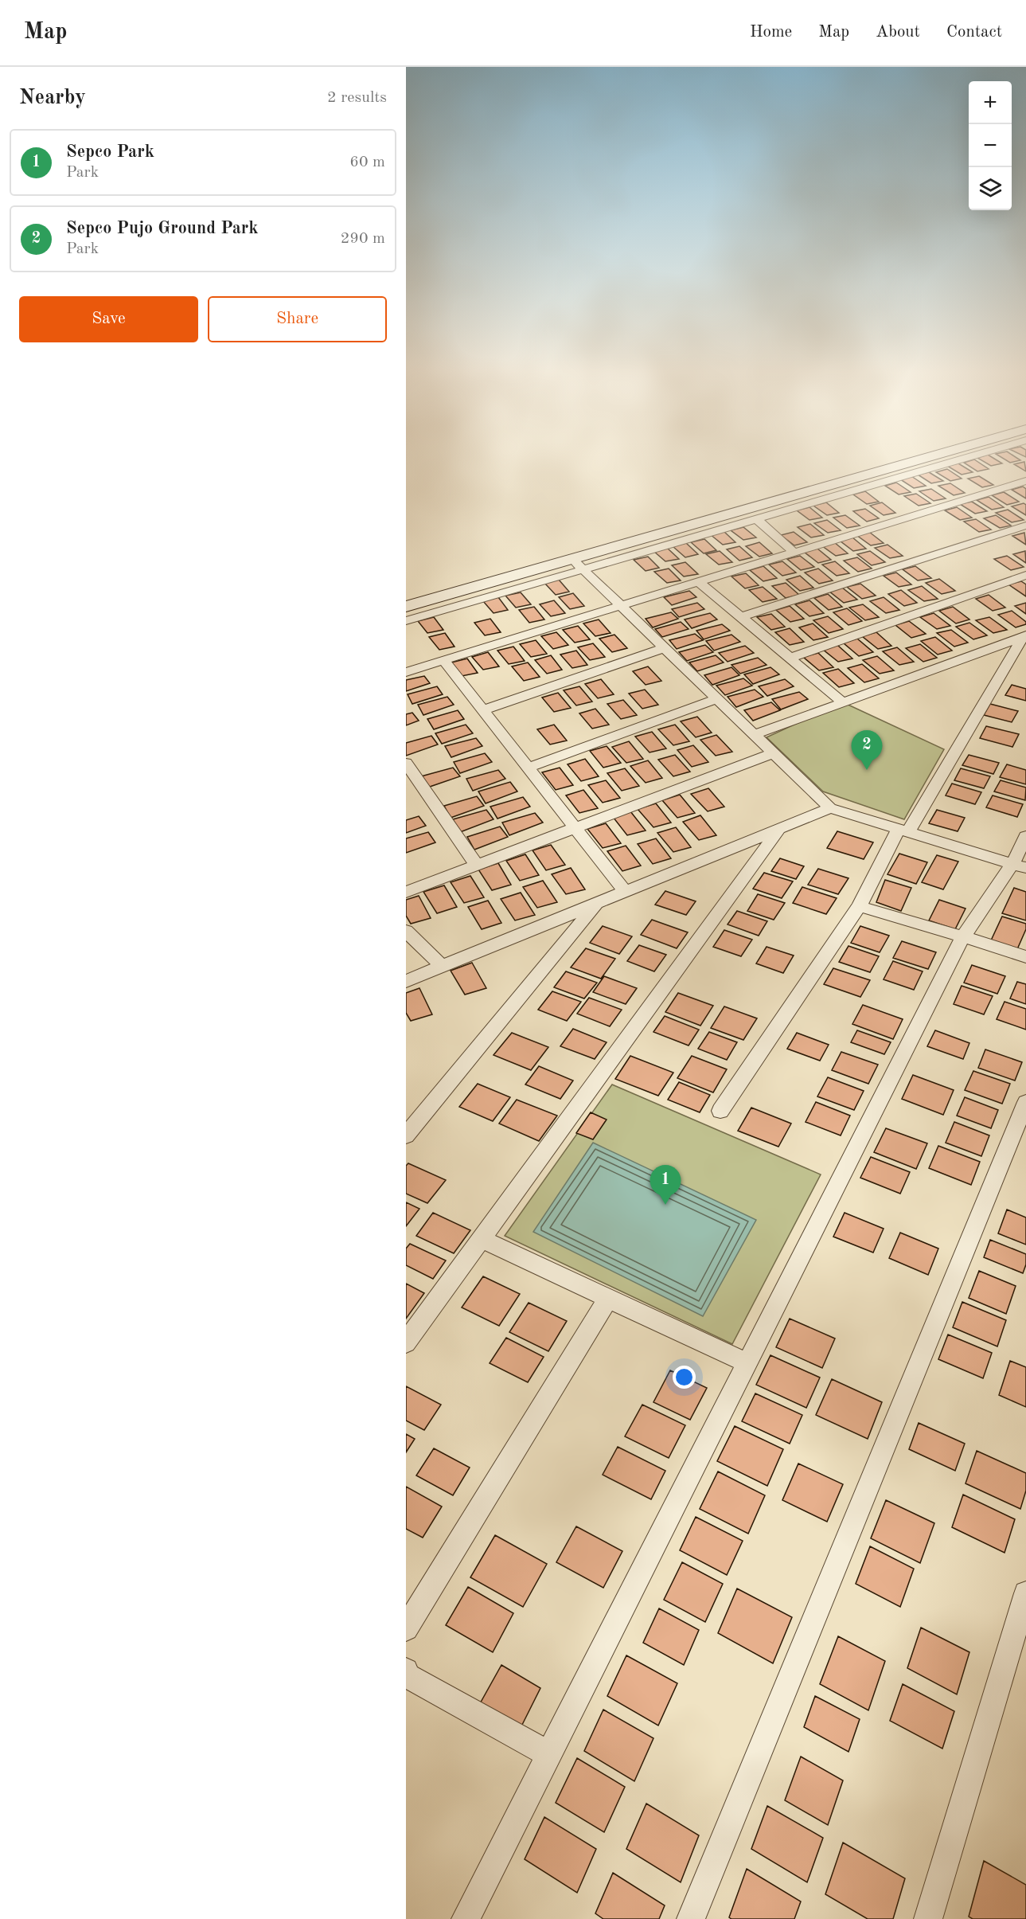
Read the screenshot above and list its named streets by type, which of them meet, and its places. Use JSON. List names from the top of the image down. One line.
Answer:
{"page":{"header":"Map","nav":["Home","Map","About","Contact"],"heading":["Nearby","2 results"],"map_buttons":["+","−"],"list":[{"mark":"1","name":"Sepco Park","note":"Park","value":"60 m"},{"mark":"2","name":"Sepco Pujo Ground Park","note":"Park","value":"290 m"}],"buttons":["Save","Share"],"pins":["2","1"]}}
